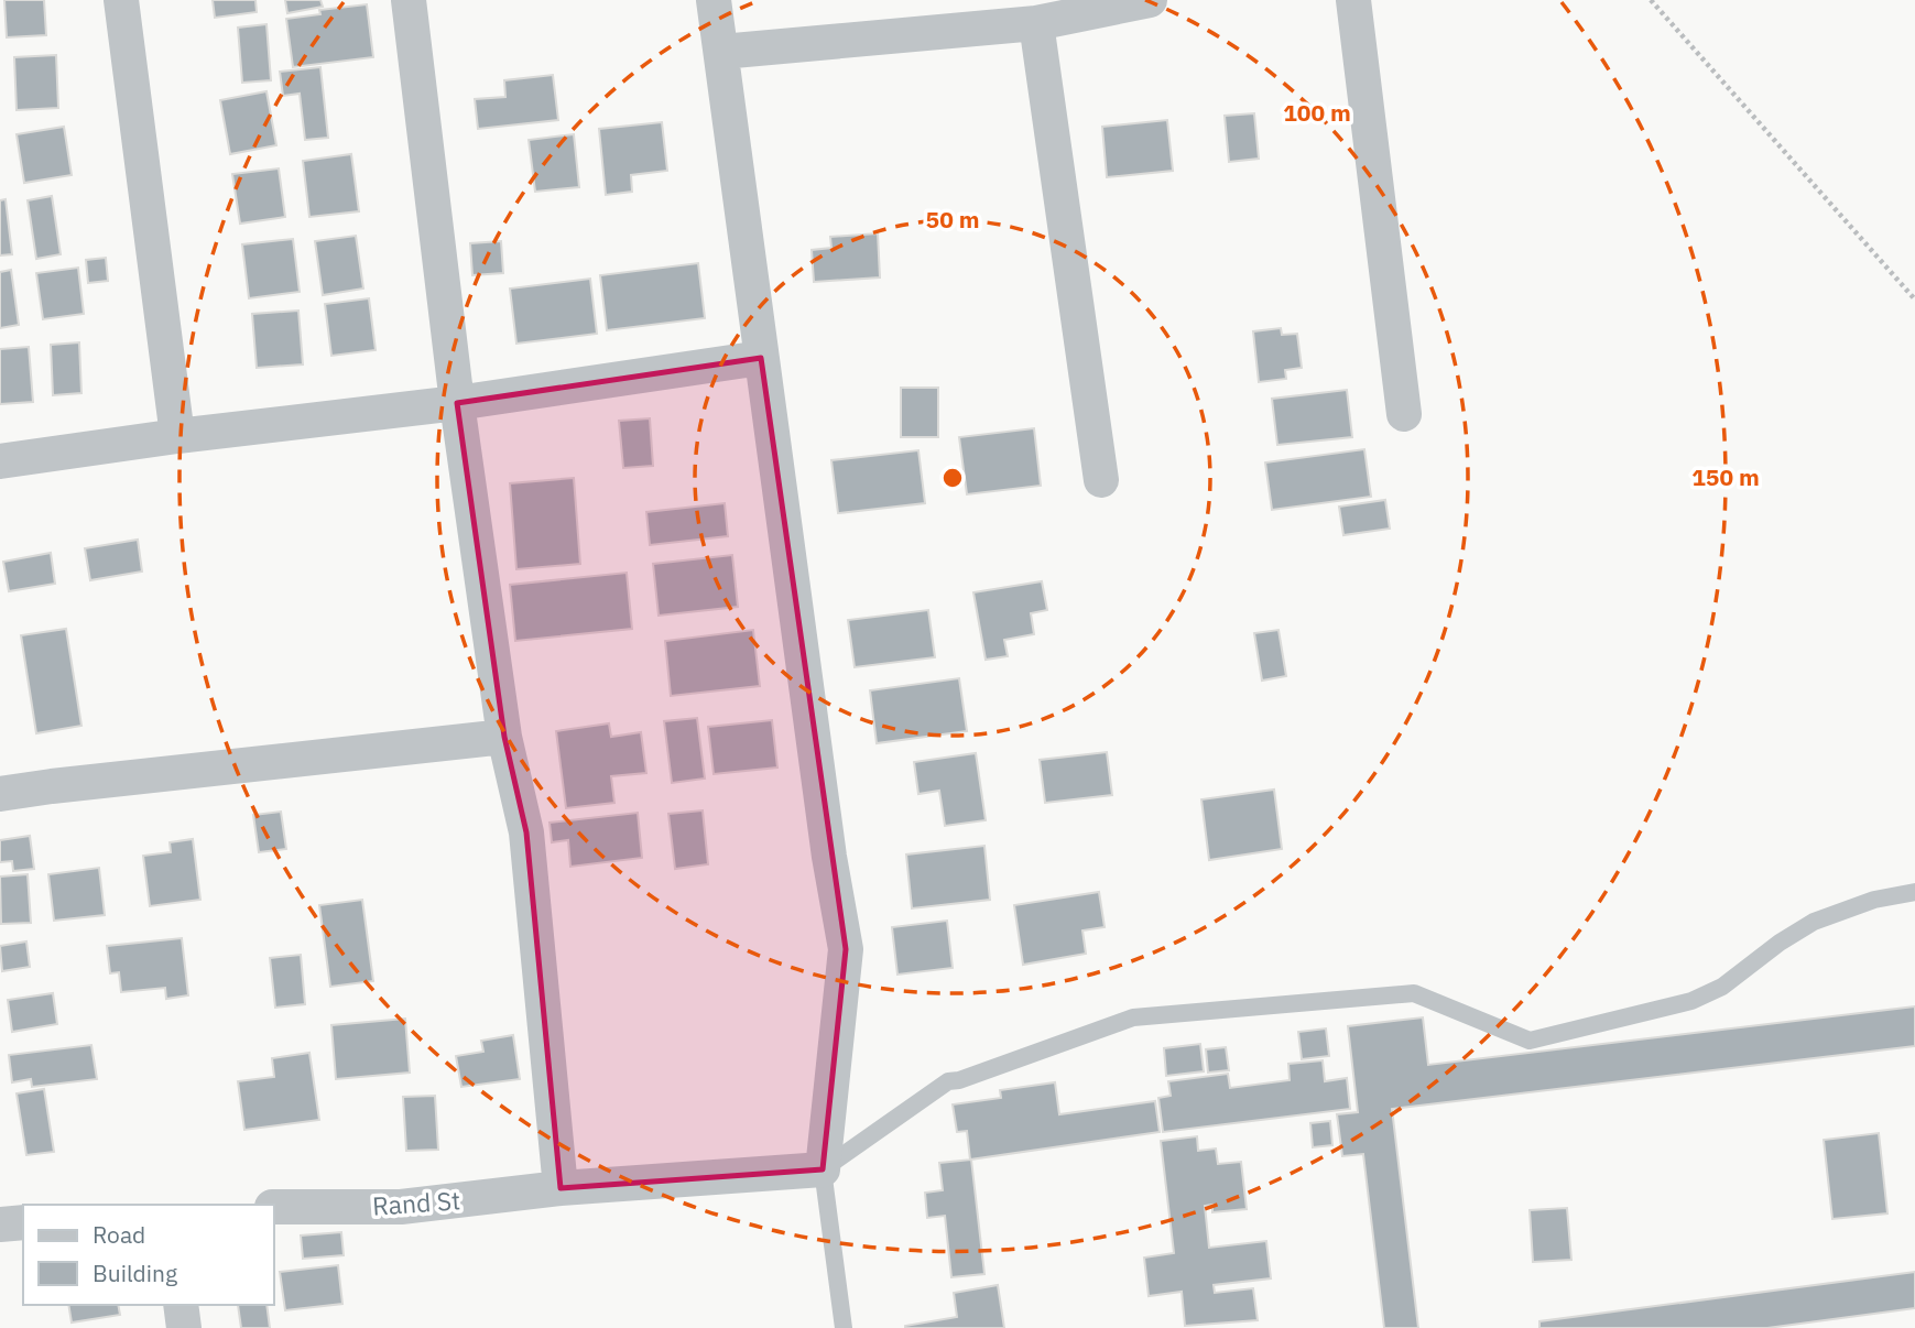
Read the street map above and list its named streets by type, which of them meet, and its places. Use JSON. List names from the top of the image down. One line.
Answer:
{"streets":{"street":["Rand St"]},"legend":["Road","Building"],"rings":["100 m","50 m","150 m"]}
